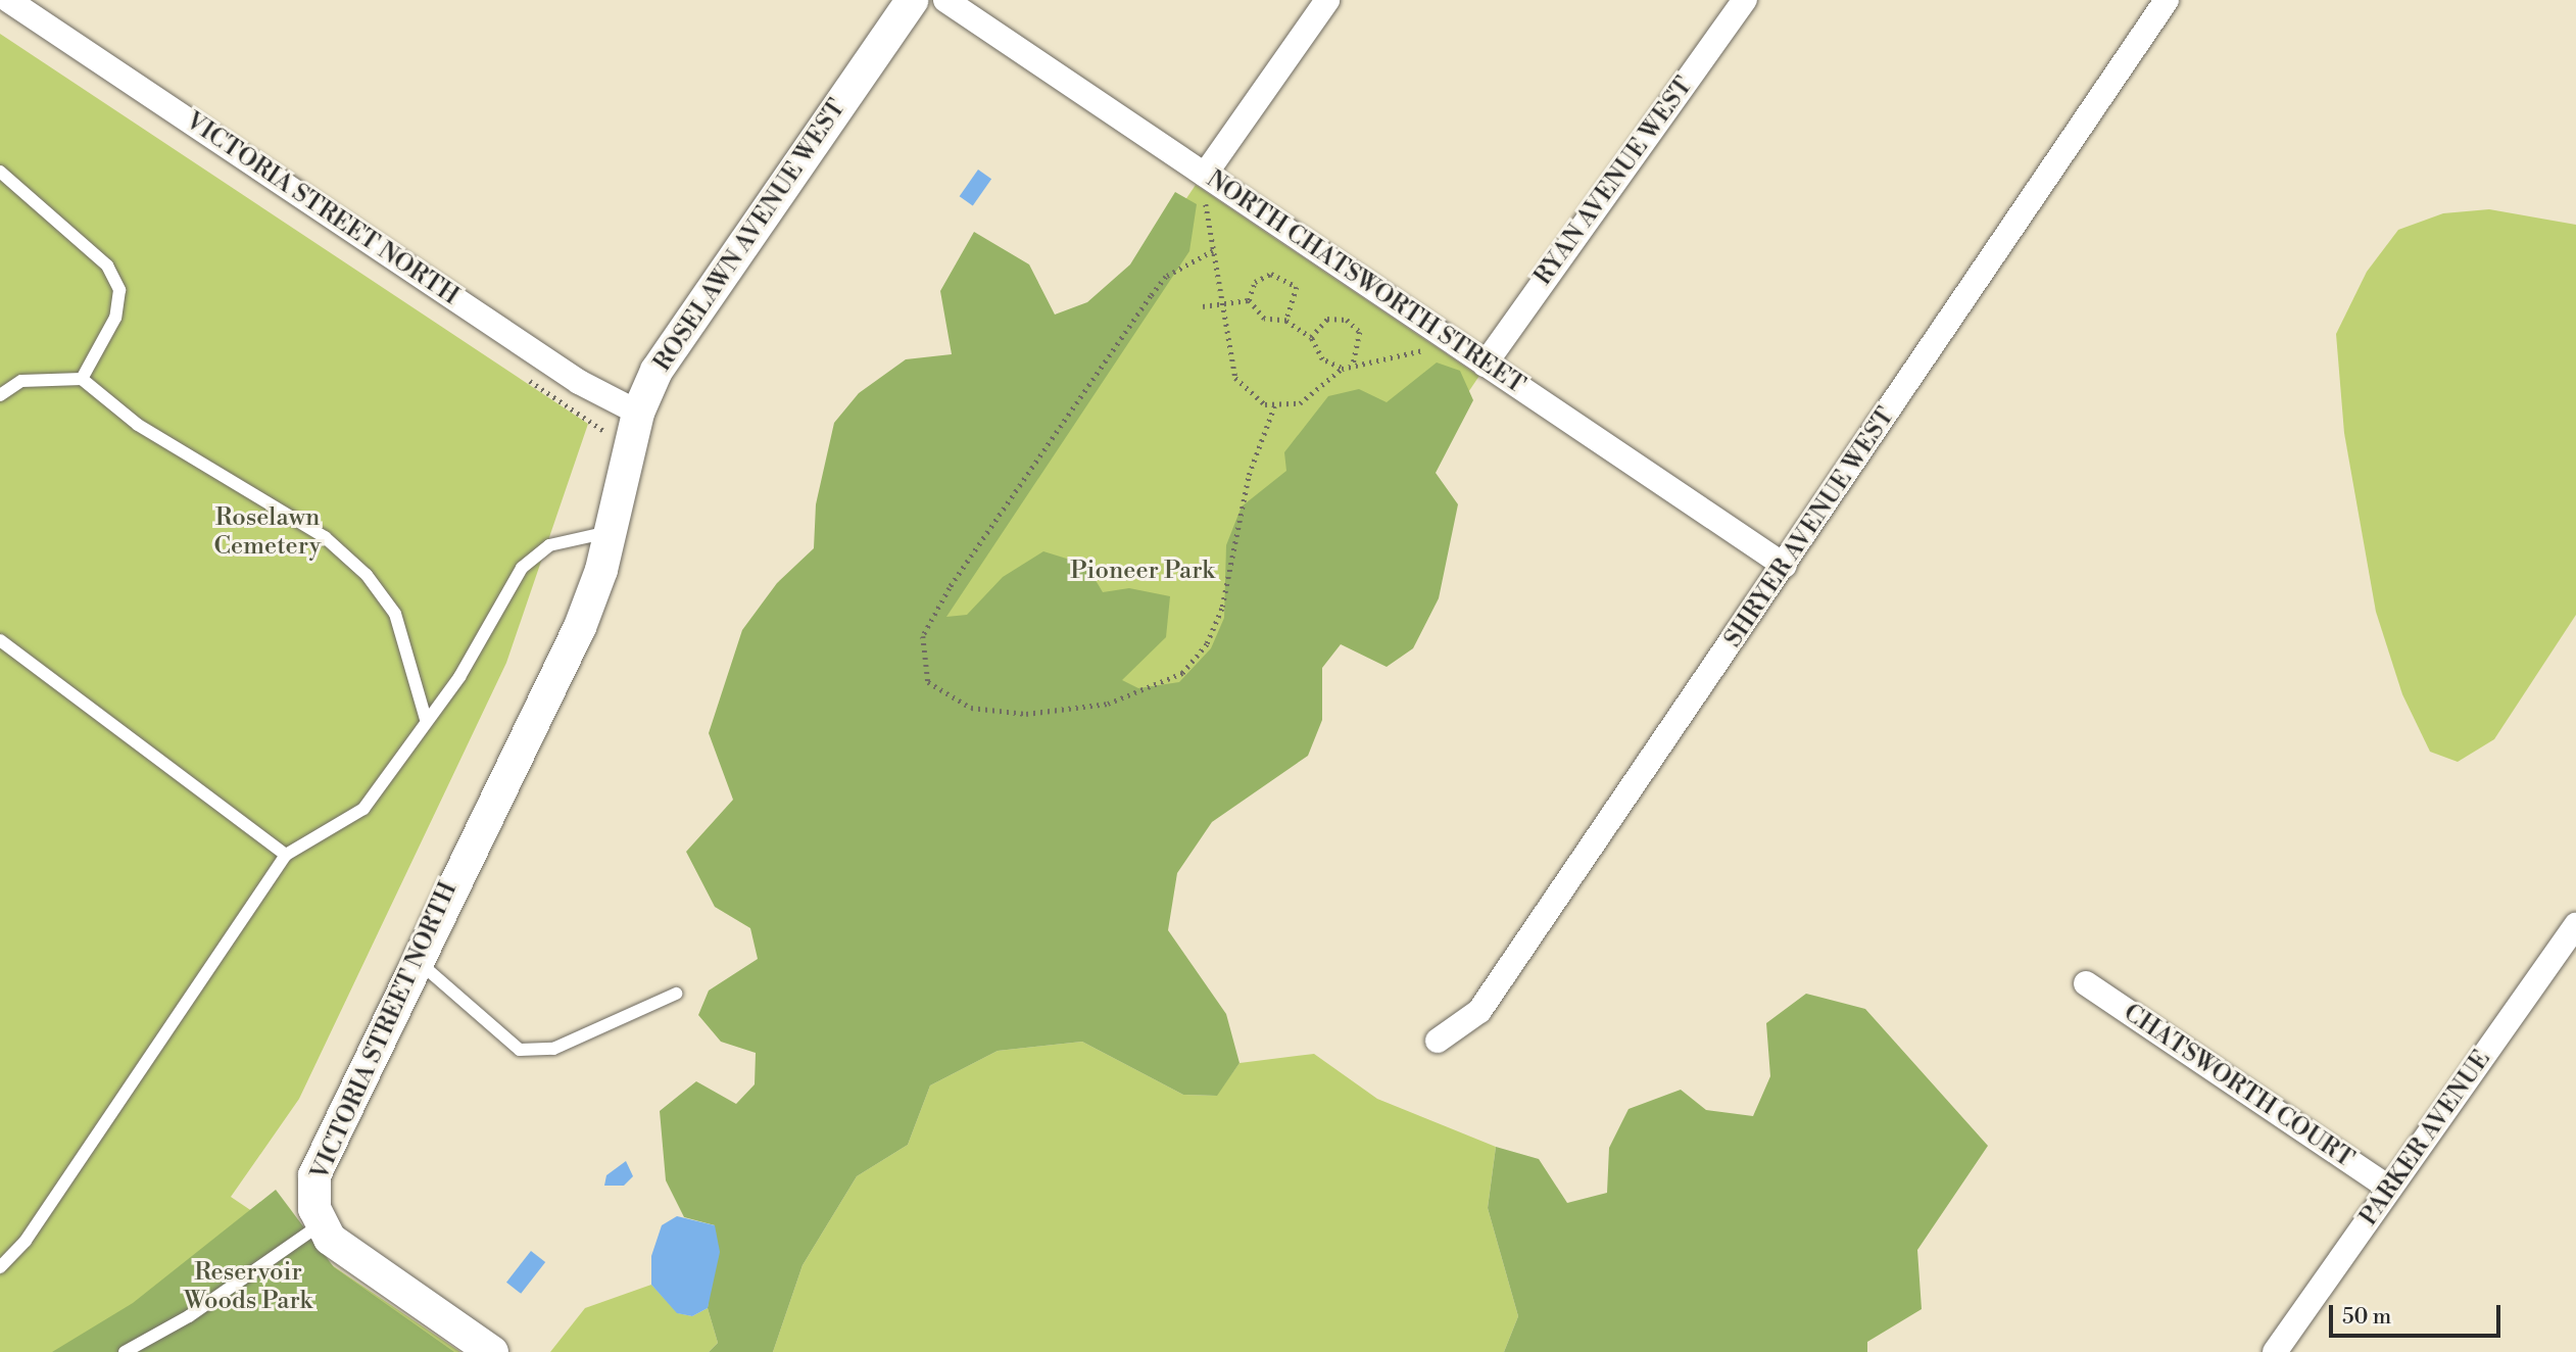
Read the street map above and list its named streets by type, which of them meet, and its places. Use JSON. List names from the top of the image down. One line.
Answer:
{"streets":{"street":["RYAN AVENUE WEST","VICTORIA STREET NORTH","ROSELAWN AVENUE WEST","NORTH CHATSWORTH STREET","SHRYER AVENUE WEST","CHATSWORTH COURT","PARKER AVENUE"]},"crossings":[["RYAN AVENUE WEST","NORTH CHATSWORTH STREET"],["VICTORIA STREET NORTH","ROSELAWN AVENUE WEST"],["NORTH CHATSWORTH STREET","SHRYER AVENUE WEST"],["CHATSWORTH COURT","PARKER AVENUE"]],"parks":["Roselawn Cemetery","Pioneer Park","Reservoir Woods Park"],"scale_bar":"50 m"}
